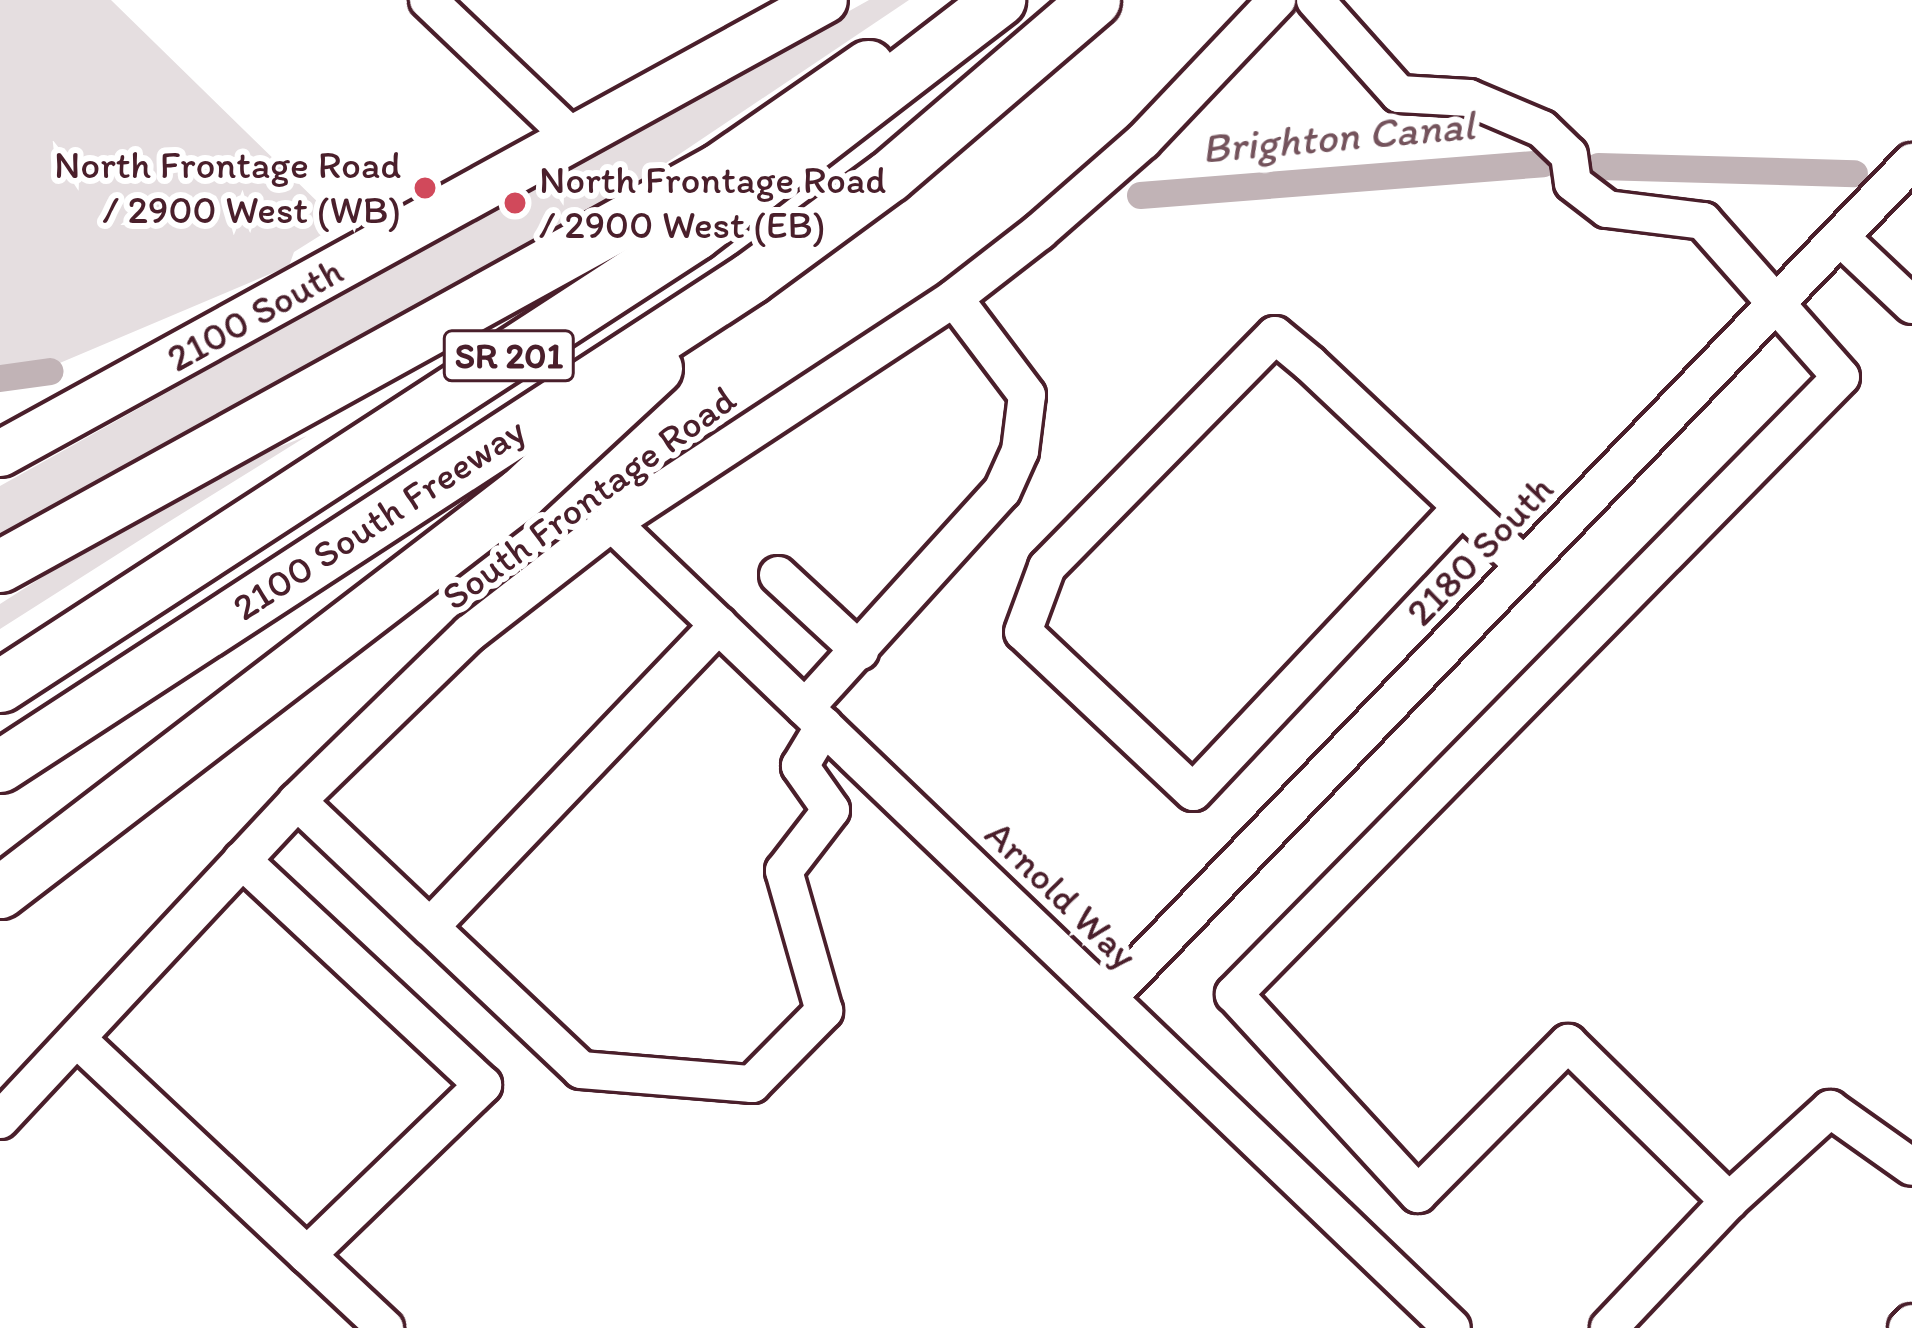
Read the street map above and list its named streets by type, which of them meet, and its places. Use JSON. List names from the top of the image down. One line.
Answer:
{"streets":{"highway":["SR 201","2100 South Freeway"],"main road":["2100 South"],"street":["South Frontage Road","2180 South","Arnold Way"]},"crossings":[["South Frontage Road","Arnold Way"],["2180 South","Arnold Way"]],"water":["Brighton Canal"],"places":["North Frontage Road / 2900 West (WB)","North Frontage Road / 2900 West (EB)"]}
